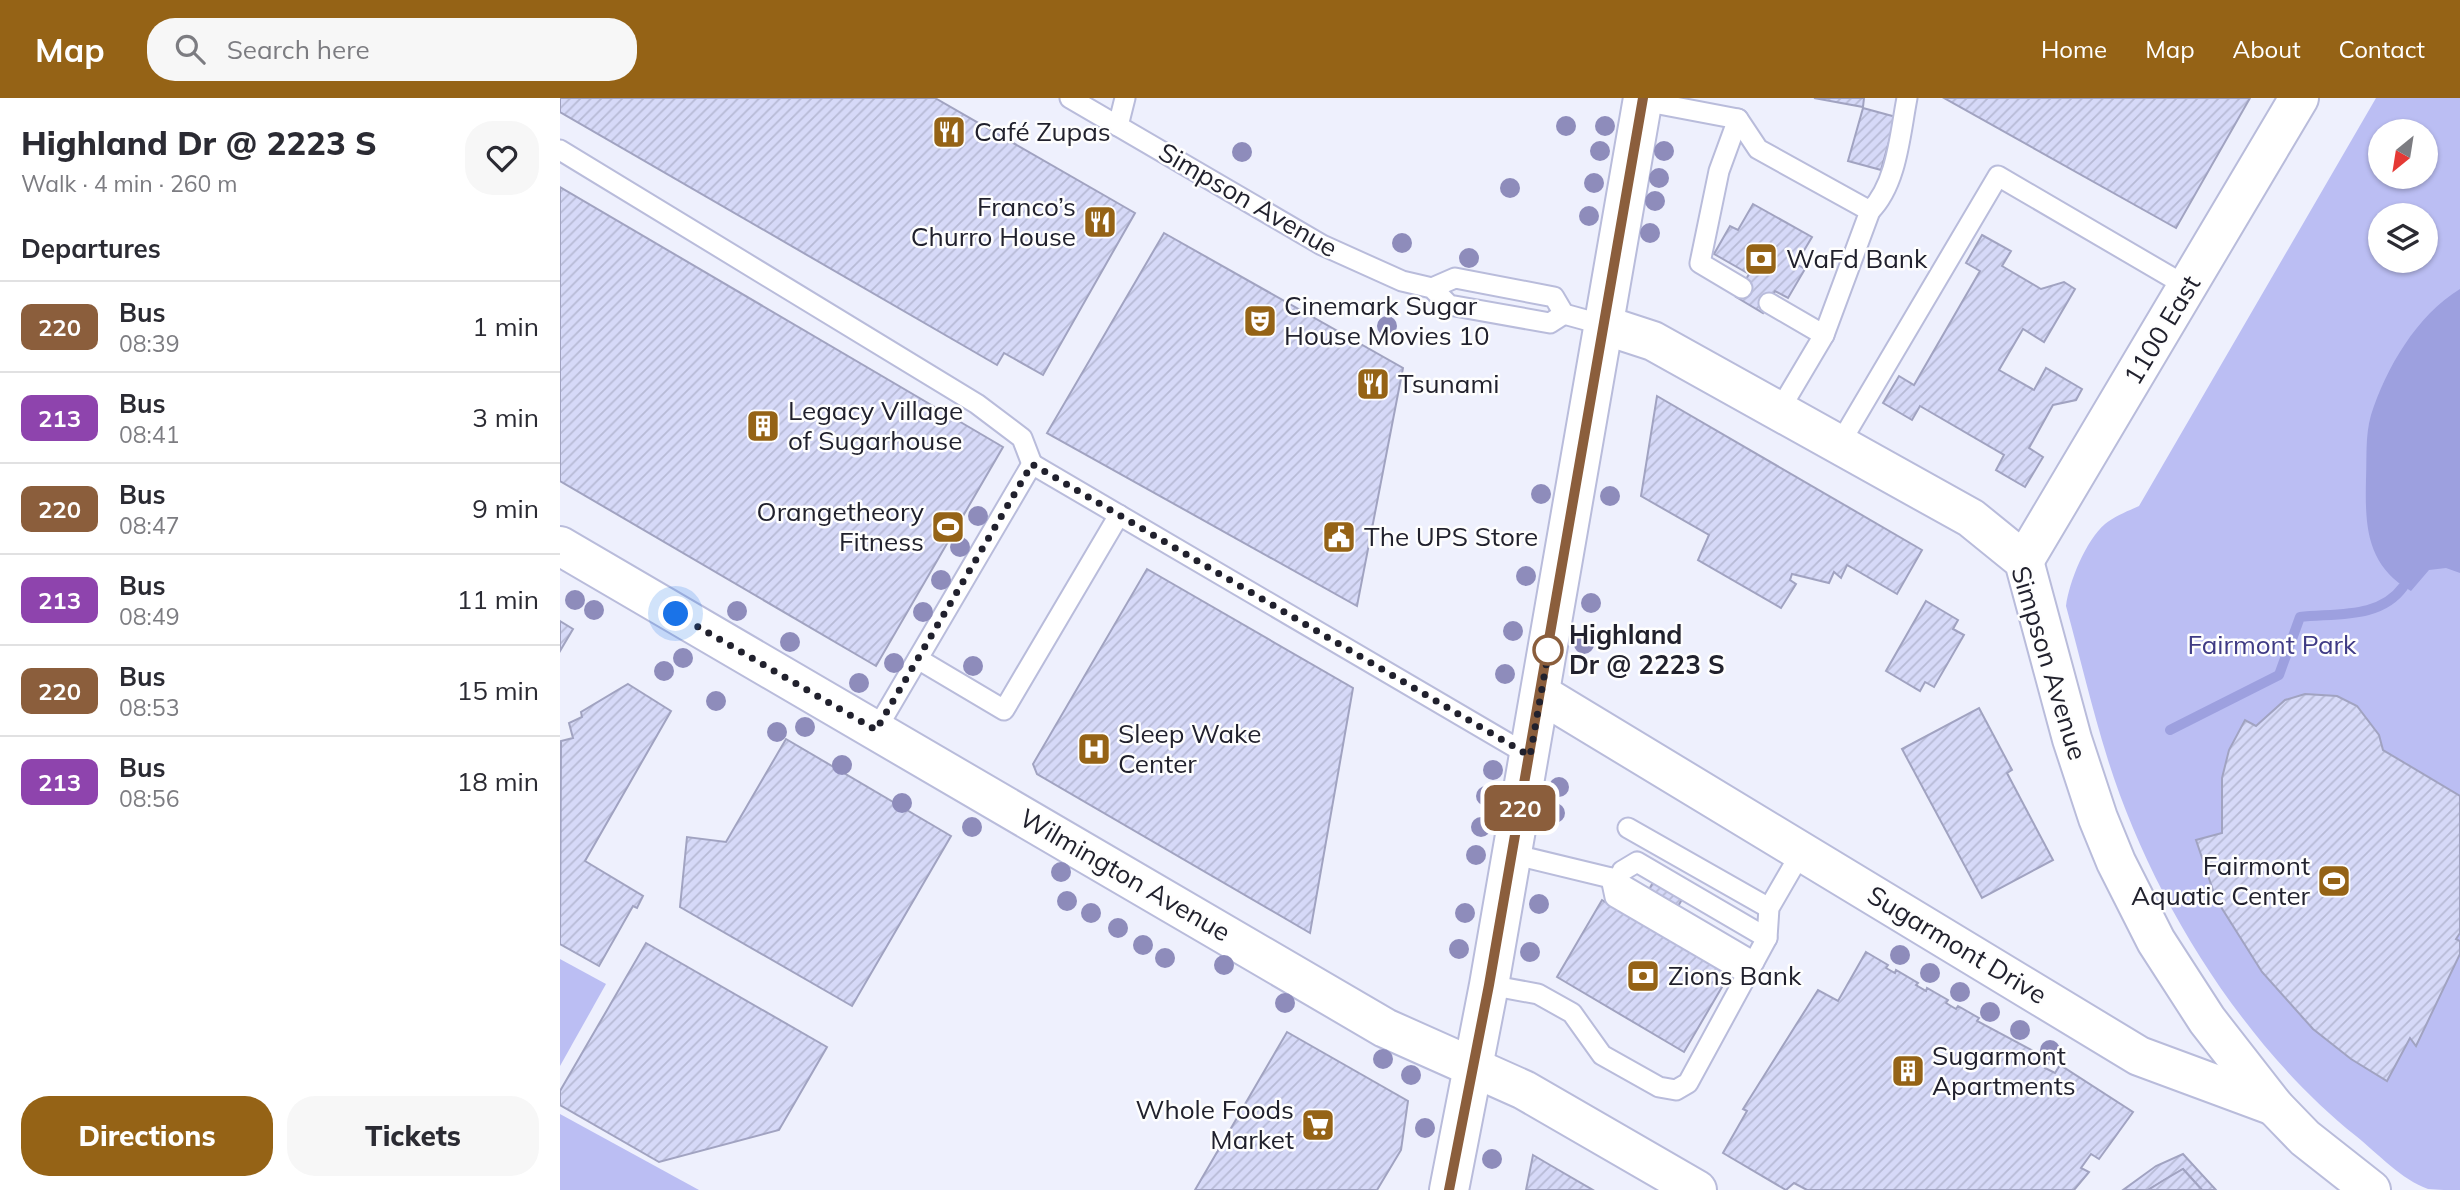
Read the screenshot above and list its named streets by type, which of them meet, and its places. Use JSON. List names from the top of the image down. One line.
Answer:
{"streets":{"street":["Simpson Avenue","1100 East","Wilmington Avenue","Sugarmont Drive"]},"crossings":[["Simpson Avenue","1100 East"],["Simpson Avenue","Sugarmont Drive"]],"parks":["Fairmont Park"],"places":{"restaurant":["Café Zupas","Franco’s Churro House","Tsunami"],"bank":["WaFd Bank","Zions Bank"],"theatre":["Cinemark Sugar House Movies 10"],"building":["Legacy Village of Sugarhouse","Sugarmont Apartments"],"sports":["Orangetheory Fitness","Fairmont Aquatic Center"],"public building":["The UPS Store"],"other":["Highland Dr @ 2223 S"],"hospital":["Sleep Wake Center"],"supermarket":["Whole Foods Market"]},"lines":["bus line 220"],"north":"bottom left","page":{"header":"Map","search":"Search here","nav":["Home","Map","About","Contact"],"heading":[["Highland Dr @ 2223 S","Walk · 4 min · 260 m"],"Departures"],"on_map":"220","list":[{"mark":"220","name":"Bus","note":"08:39","value":"1 min"},{"mark":"213","name":"Bus","note":"08:41","value":"3 min"},{"mark":"220","name":"Bus","note":"08:47","value":"9 min"},{"mark":"213","name":"Bus","note":"08:49","value":"11 min"},{"mark":"220","name":"Bus","note":"08:53","value":"15 min"},{"mark":"213","name":"Bus","note":"08:56","value":"18 min"}],"buttons":["Directions","Tickets"]}}
